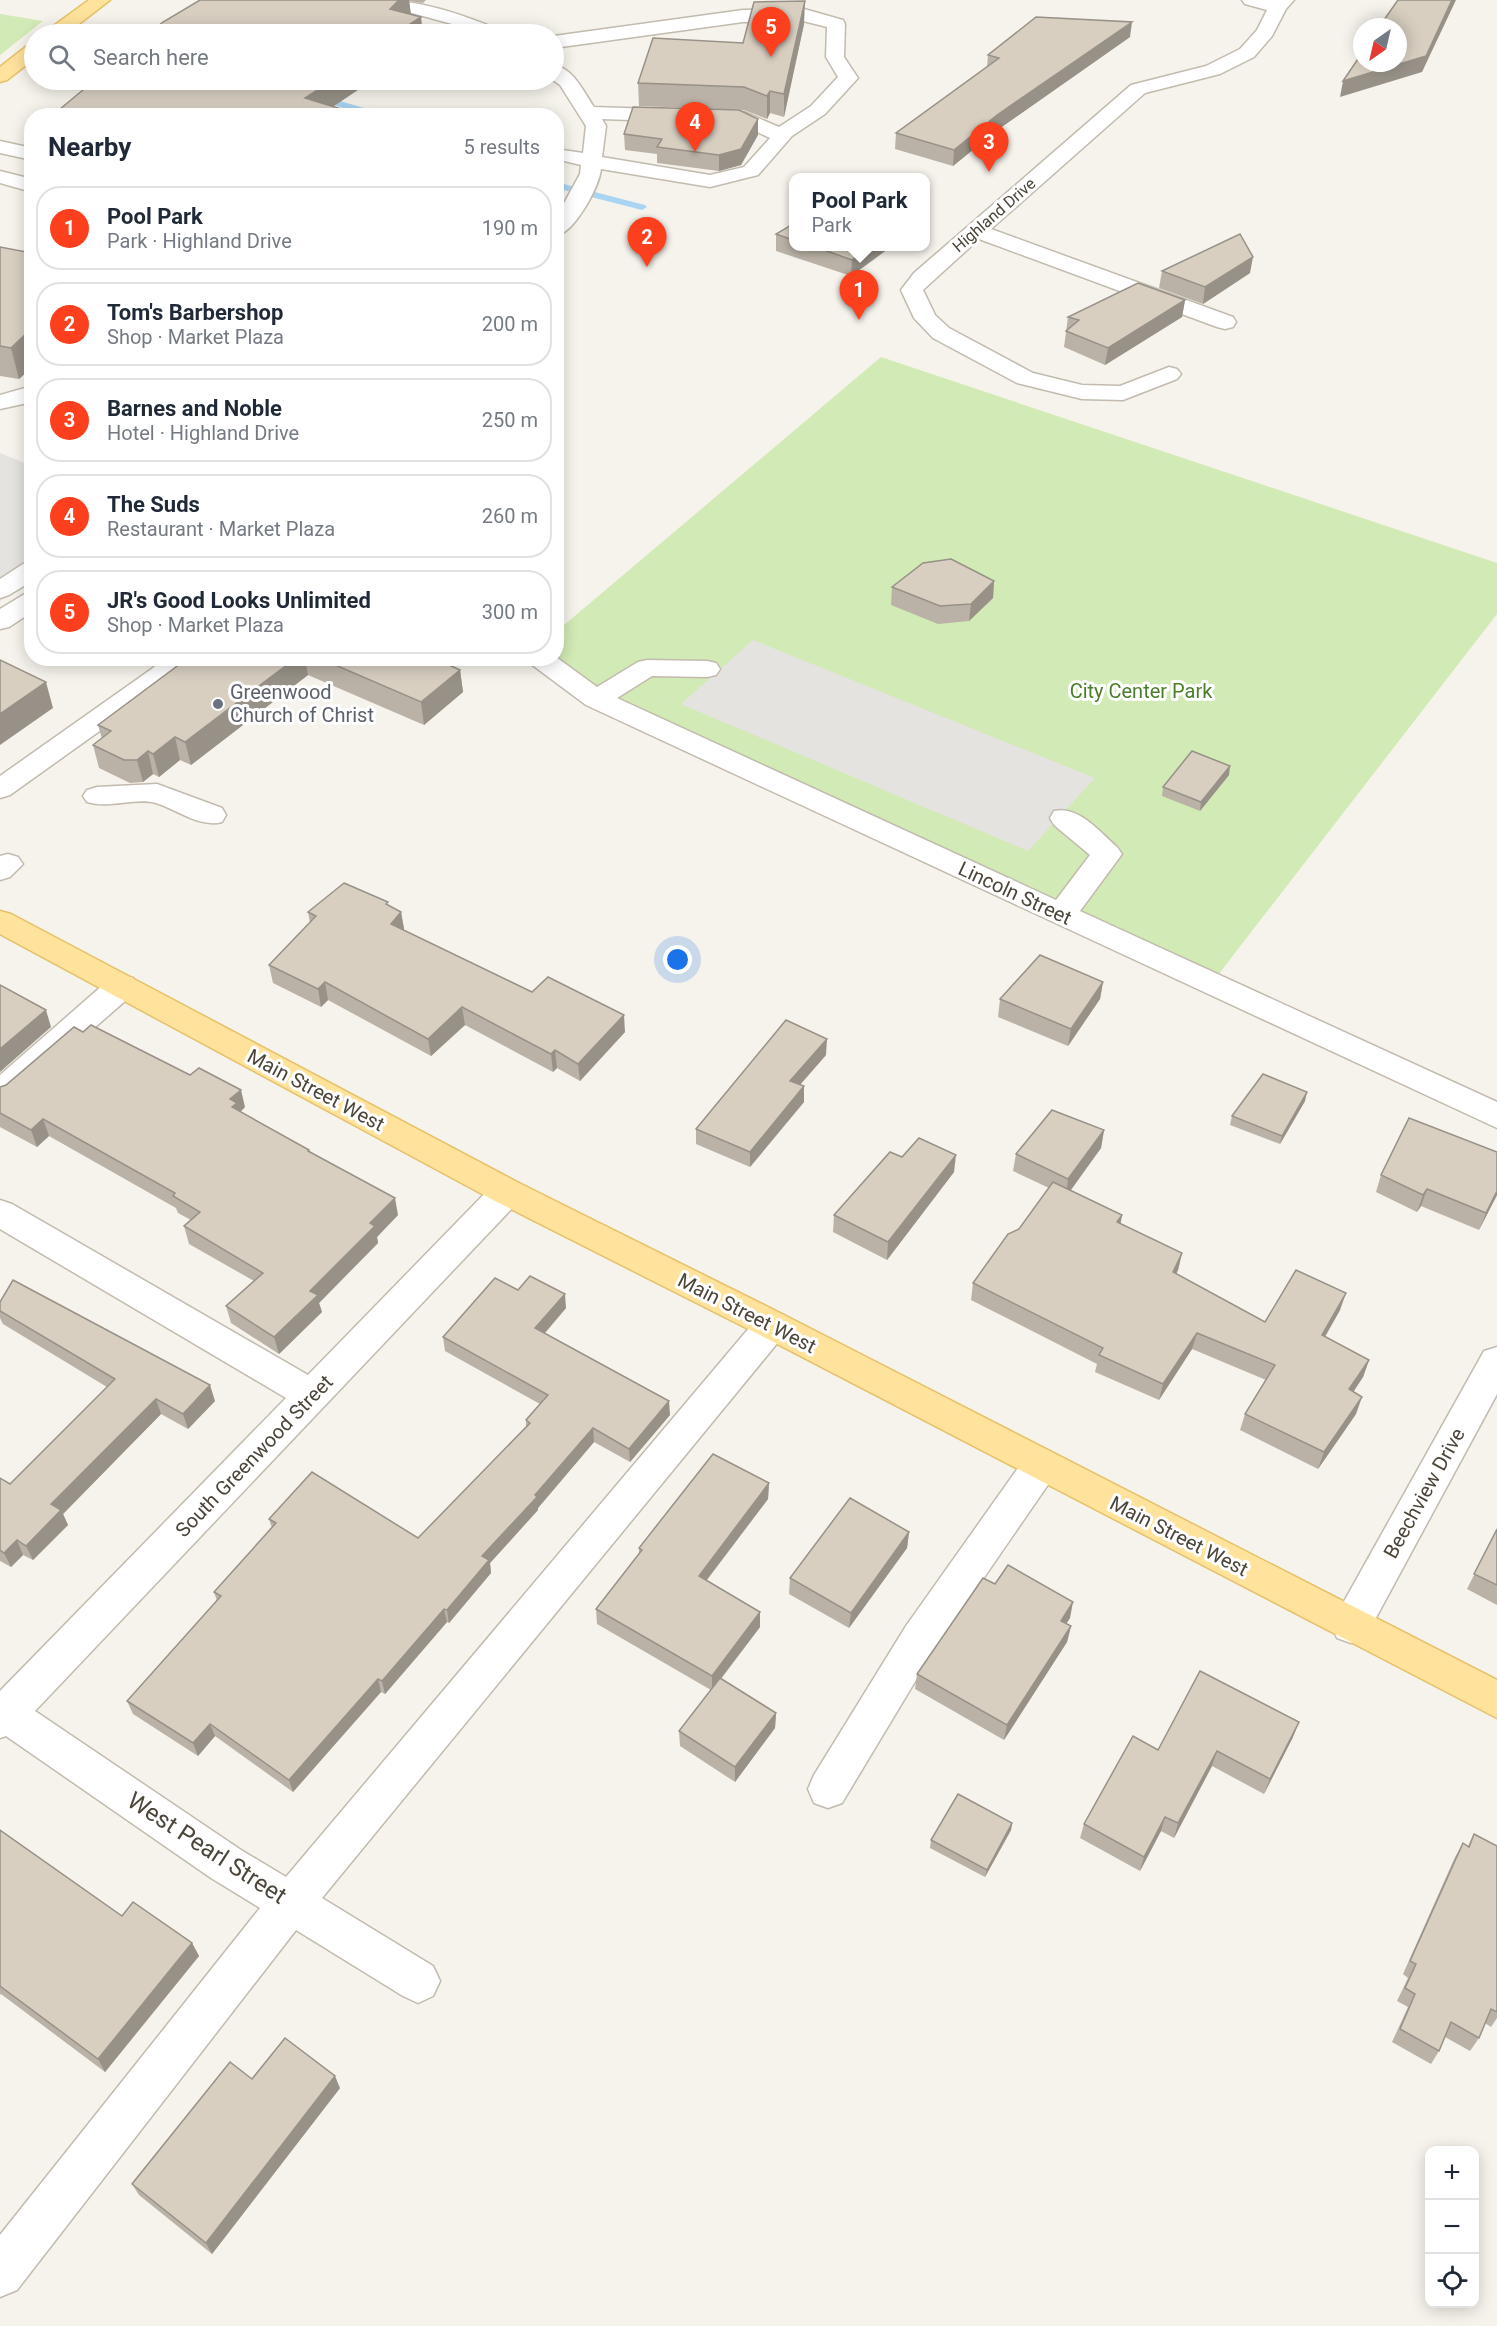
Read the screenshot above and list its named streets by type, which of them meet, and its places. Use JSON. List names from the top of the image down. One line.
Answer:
{"streets":{"main road":["Main Street West"],"street":["Highland Drive","Lincoln Street","South Greenwood Street","Beechview Drive","West Pearl Street"]},"crossings":[["Main Street West","South Greenwood Street"],["Main Street West","Beechview Drive"],["South Greenwood Street","West Pearl Street"]],"parks":["City Center Park"],"places":["Greenwood Church of Christ"],"north":"bottom left","page":{"pins":["5","4","3","2","1"],"search":"Search here","heading":["Nearby","5 results"],"popup":["Pool Park","Park"],"list":[{"mark":"1","name":"Pool Park","note":"Park · Highland Drive","value":"190 m"},{"mark":"2","name":"Tom's Barbershop","note":"Shop · Market Plaza","value":"200 m"},{"mark":"3","name":"Barnes and Noble","note":"Hotel · Highland Drive","value":"250 m"},{"mark":"4","name":"The Suds","note":"Restaurant · Market Plaza","value":"260 m"},{"mark":"5","name":"JR's Good Looks Unlimited","note":"Shop · Market Plaza","value":"300 m"}],"map_buttons":["+","−"]}}
